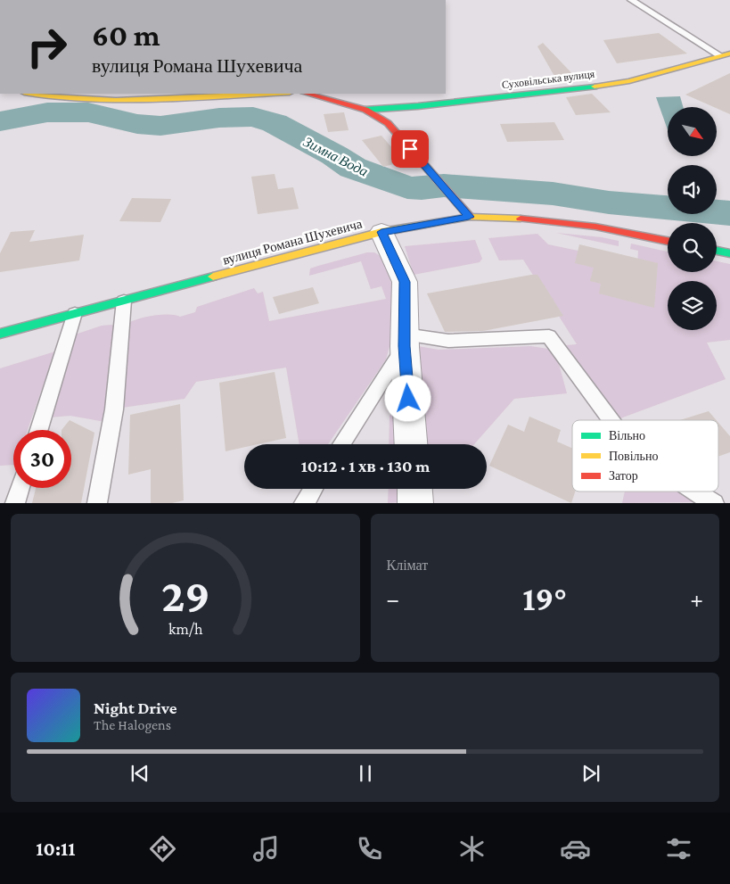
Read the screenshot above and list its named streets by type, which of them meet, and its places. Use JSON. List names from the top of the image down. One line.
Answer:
{"streets":{"street":["Суховільська вулиця","вулиця Романа Шухевича"]},"water":["Зимна Вода"],"legend":["Вільно","Повільно","Затор"],"north":"bottom right","page":{"turn":["60 m","вулиця Романа Шухевича"],"limit":"30","trip":"10:12 · 1 хв · 130 m","tile":"Клімат","heat":["−","19°","+"],"song":["Night Drive","The Halogens"],"tabs":"10:11","gauge":["29","km/h"]}}
